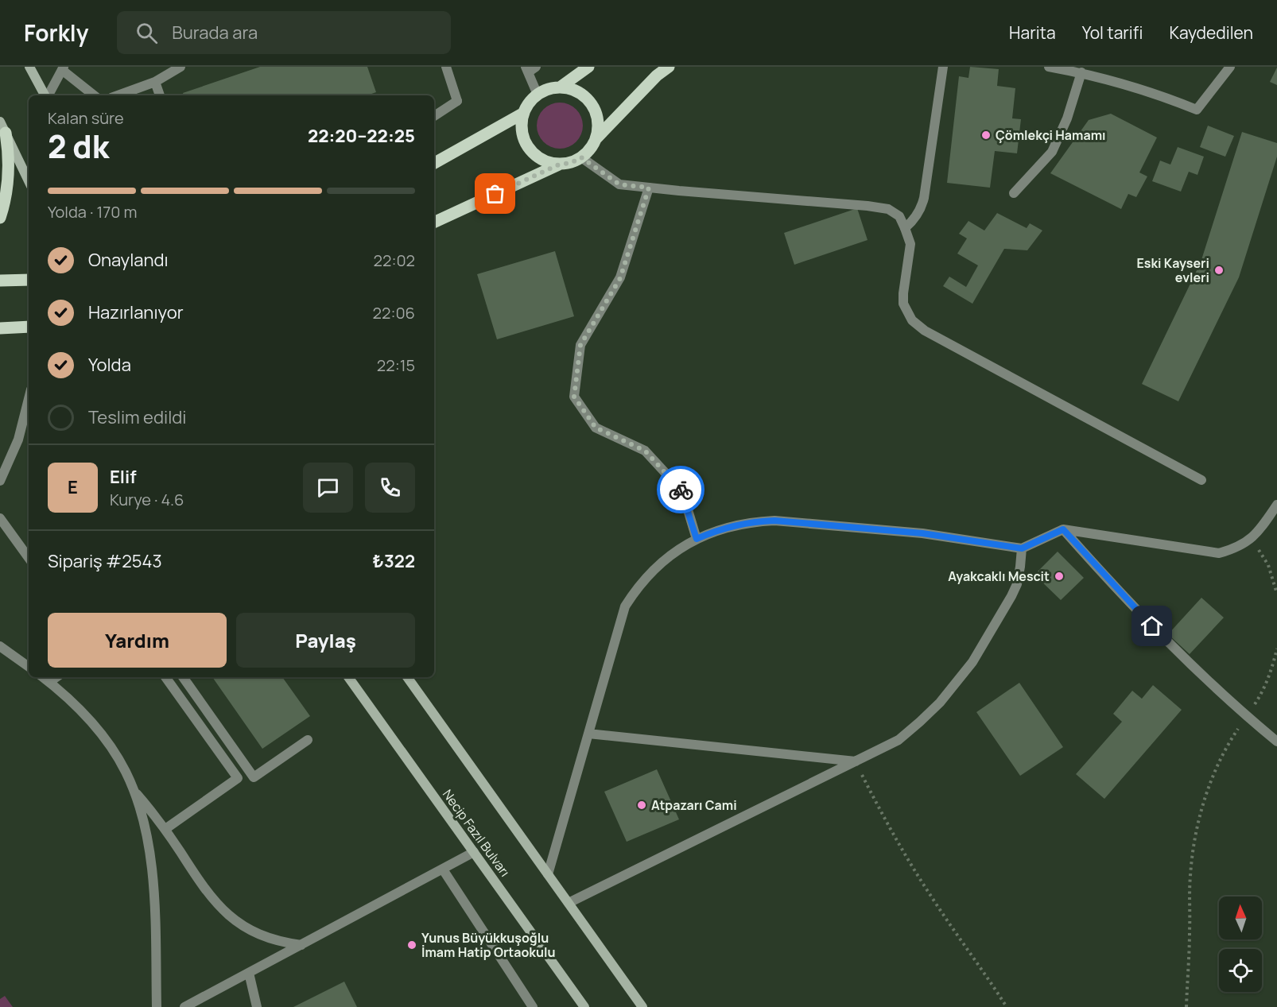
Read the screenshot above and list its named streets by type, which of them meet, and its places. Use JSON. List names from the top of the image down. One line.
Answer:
{"streets":{"street":["Necip Fazıl Bulvarı"]},"places":["Çömlekçi Hamamı","Eski Kayseri evleri","Ayakcaklı Mescit","Atpazarı Cami","Yunus Büyükkuşoğlu İmam Hatip Ortaokulu"],"north":"top","page":{"header":"Forkly","search":"Burada ara","nav":["Harita","Yol tarifi","Kaydedilen"],"heading":["2 dk","Kalan süre","22:20–22:25"],"panel":["Elif","Kurye · 4.6","Sipariş #2543","₺322"],"bar":"Yolda · 170 m","list":[["Onaylandı","22:02"],["Hazırlanıyor","22:06"],["Yolda","22:15"],"Teslim edildi"],"round":"E","buttons":["Yardım","Paylaş"]}}
